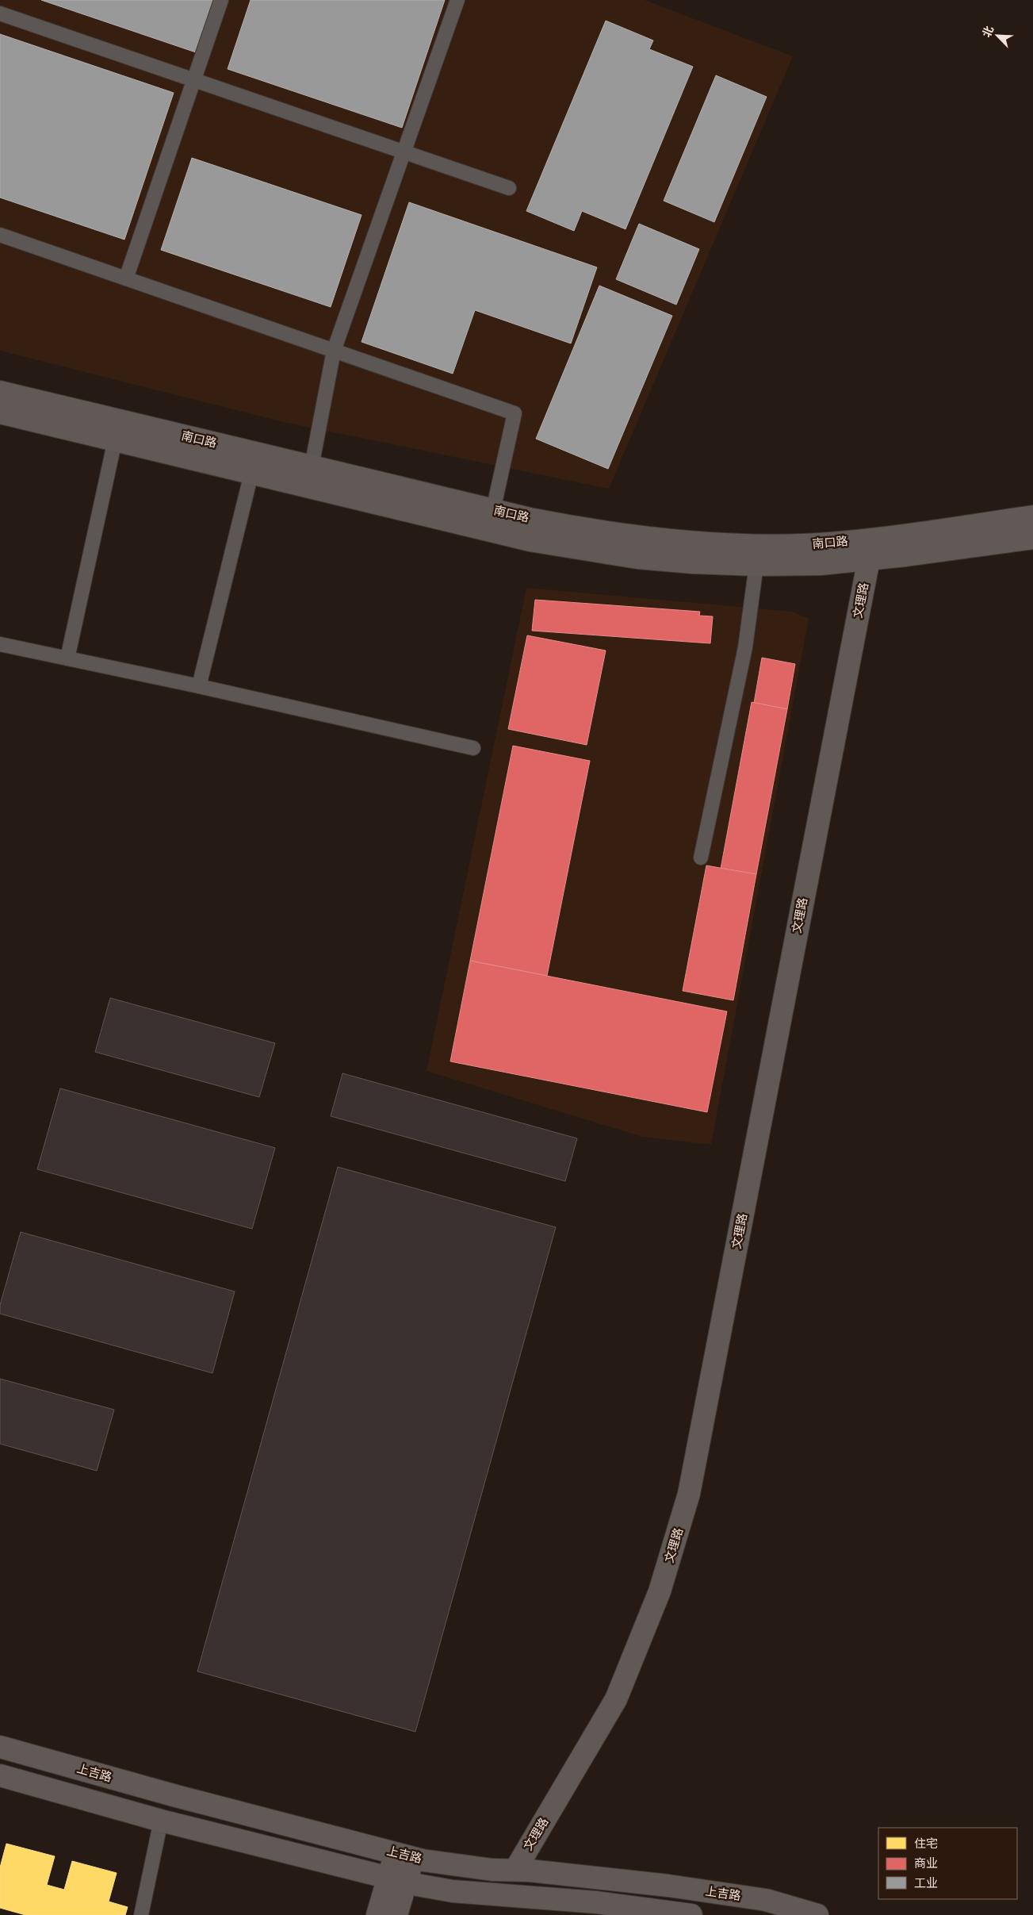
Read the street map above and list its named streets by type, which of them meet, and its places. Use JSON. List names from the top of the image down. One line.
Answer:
{"streets":{"main road":["南口路","文理路","上吉路"]},"crossings":[["南口路","文理路"],["文理路","上吉路"]],"legend":["住宅","商业","工业"],"north":"top left"}
